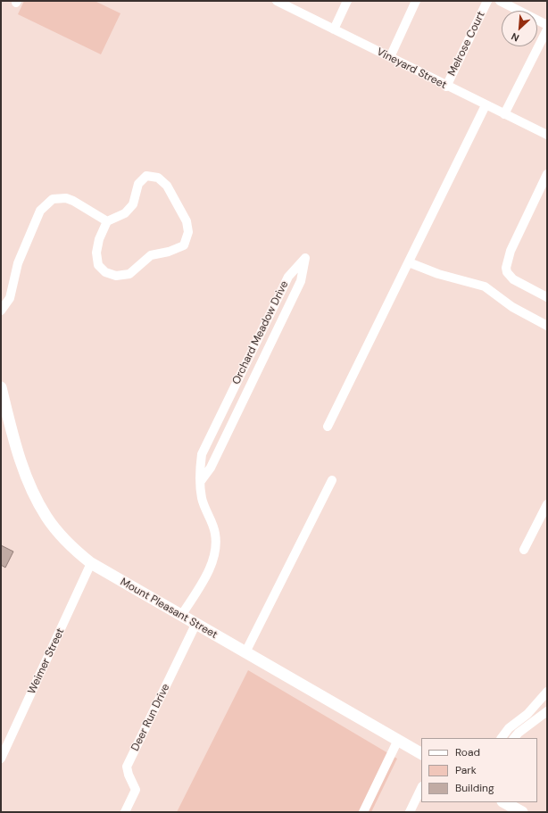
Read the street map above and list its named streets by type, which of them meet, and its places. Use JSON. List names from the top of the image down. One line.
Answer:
{"streets":{"main road":["Mount Pleasant Street"],"street":["Melrose Court","Vineyard Street","Orchard Meadow Drive","Weimer Street","Deer Run Drive"]},"crossings":[["Melrose Court","Vineyard Street"],["Orchard Meadow Drive","Mount Pleasant Street"],["Mount Pleasant Street","Weimer Street"],["Mount Pleasant Street","Deer Run Drive"]],"legend":["Road","Park","Building"],"north":"bottom left"}
